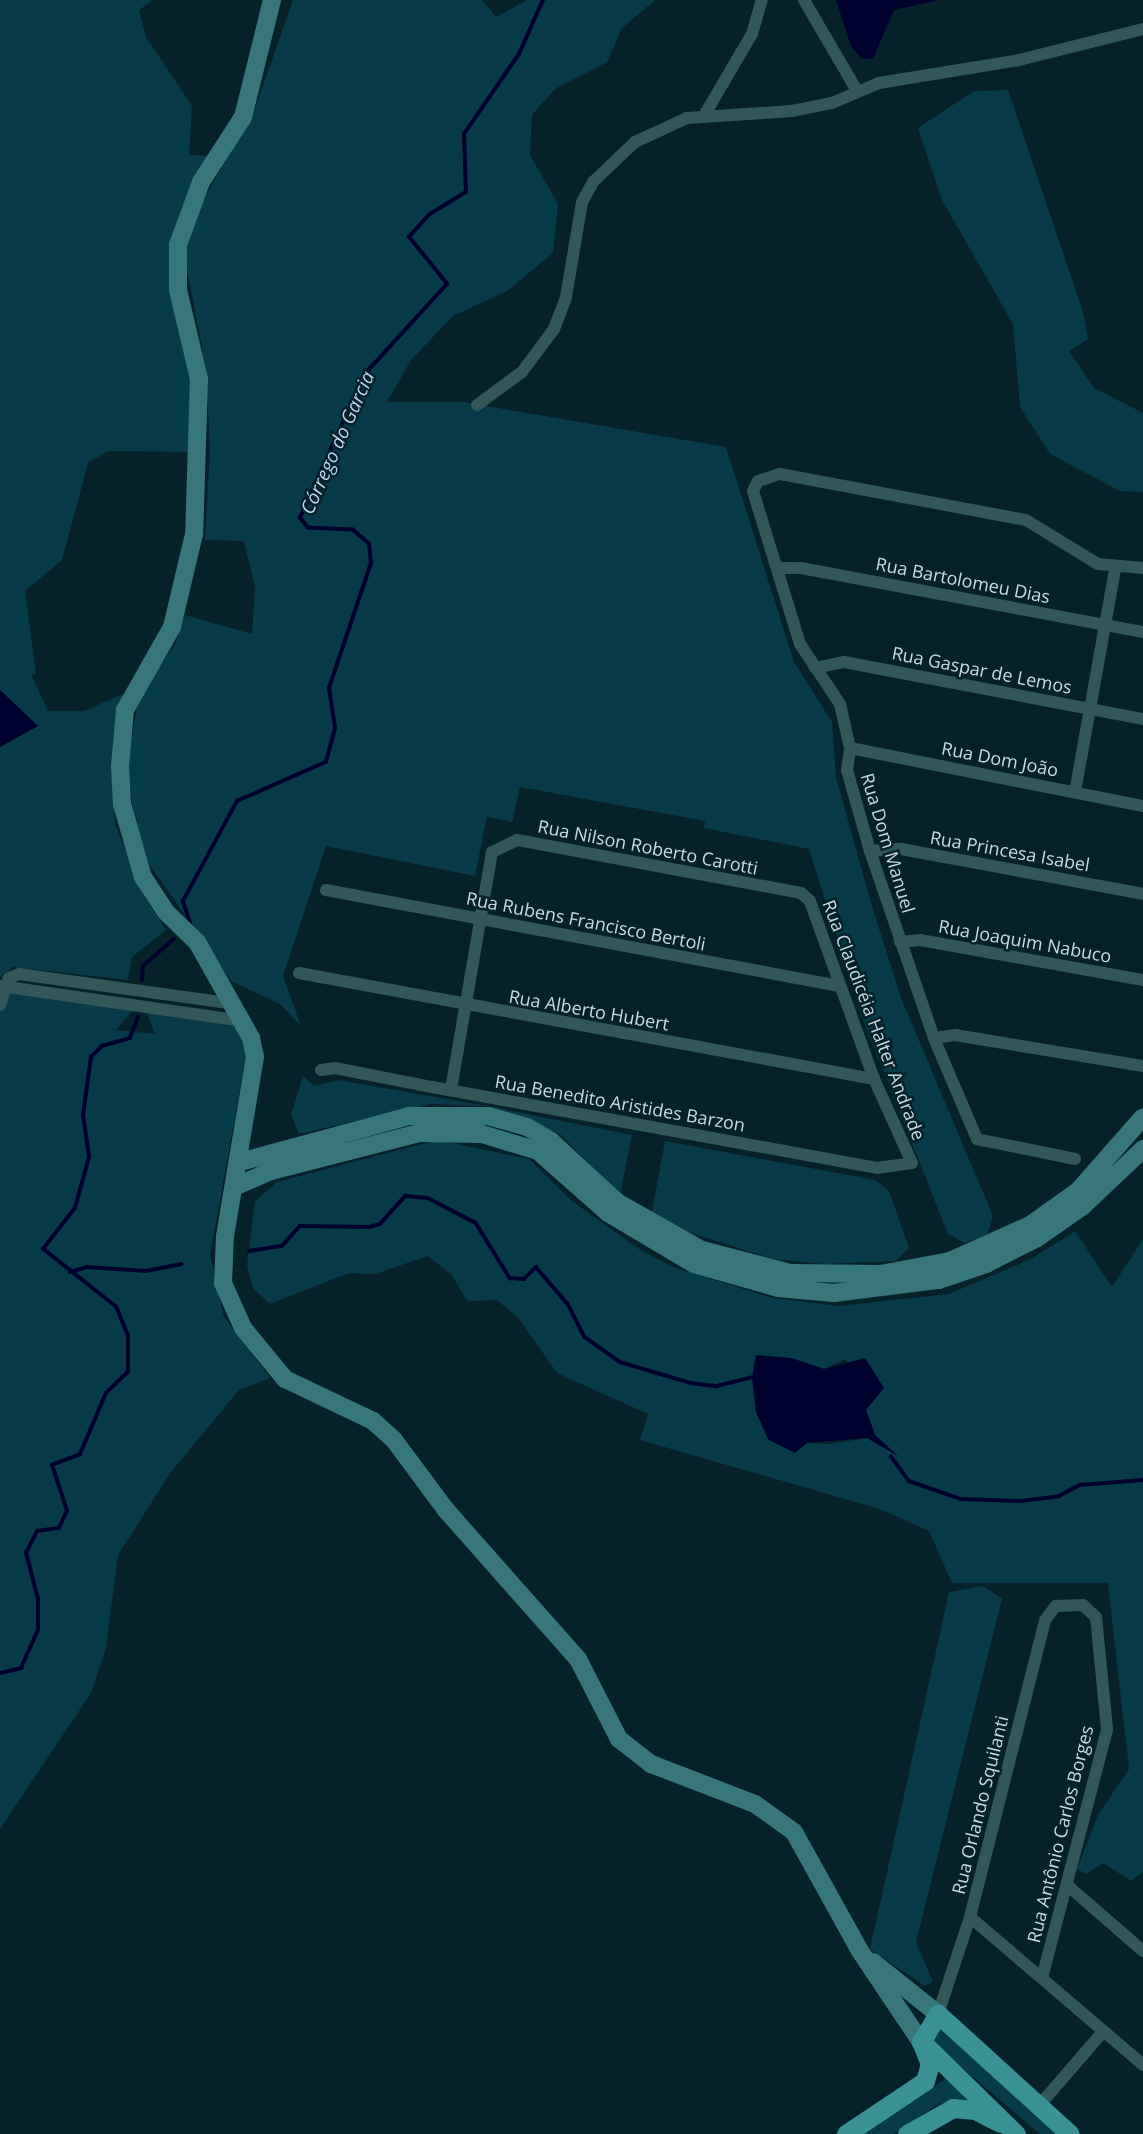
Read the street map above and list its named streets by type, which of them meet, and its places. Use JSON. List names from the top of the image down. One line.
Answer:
{"streets":{"street":["Rua Bartolomeu Dias","Rua Gaspar de Lemos","Rua Dom João","Rua Dom Manuel","Rua Nilson Roberto Carotti","Rua Princesa Isabel","Rua Rubens Francisco Bertoli","Rua Joaquim Nabuco","Rua Alberto Hubert","Rua Claudicéia Halter Andrade","Rua Benedito Aristides Barzon","Rua Orlando Squilanti","Rua Antônio Carlos Borges"]},"crossings":[["Rua Bartolomeu Dias","Rua Dom Manuel"],["Rua Gaspar de Lemos","Rua Dom Manuel"],["Rua Dom João","Rua Dom Manuel"],["Rua Dom Manuel","Rua Princesa Isabel"],["Rua Dom Manuel","Rua Joaquim Nabuco"],["Rua Nilson Roberto Carotti","Rua Rubens Francisco Bertoli"],["Rua Nilson Roberto Carotti","Rua Claudicéia Halter Andrade"],["Rua Rubens Francisco Bertoli","Rua Claudicéia Halter Andrade"],["Rua Alberto Hubert","Rua Claudicéia Halter Andrade"],["Rua Claudicéia Halter Andrade","Rua Benedito Aristides Barzon"],["Rua Orlando Squilanti","Rua Antônio Carlos Borges"]],"water":["Córrego do Garcia"]}
